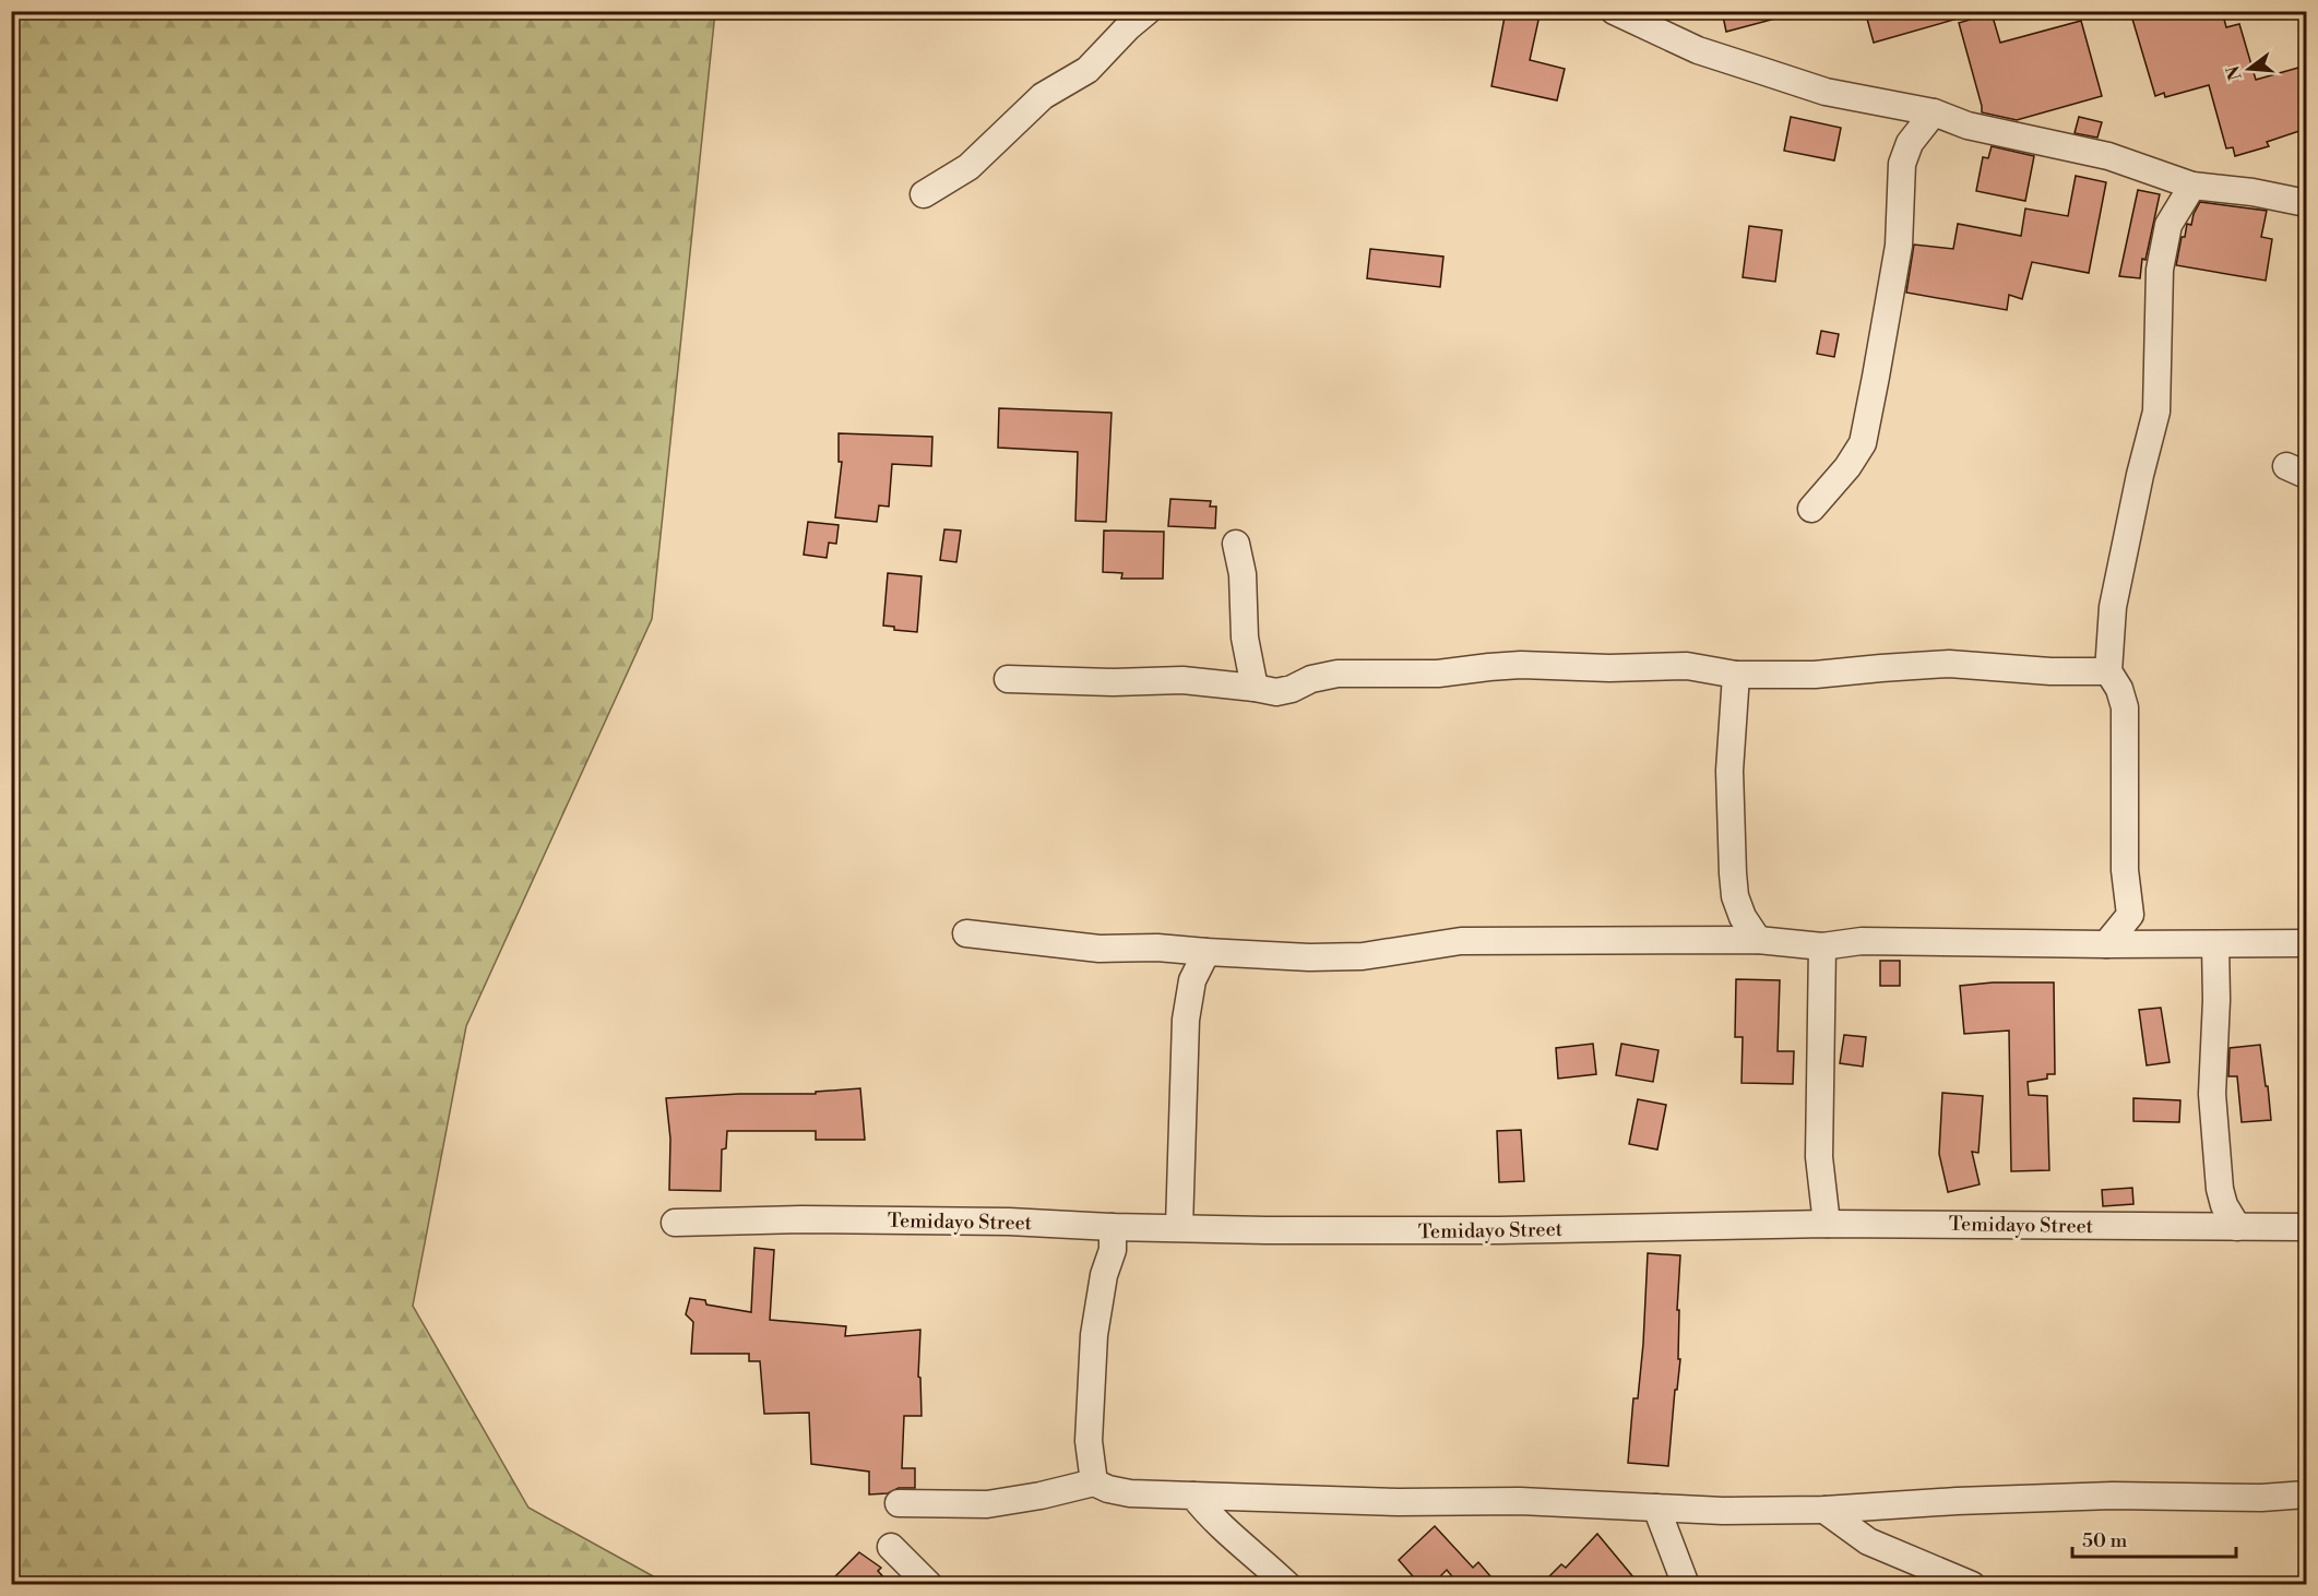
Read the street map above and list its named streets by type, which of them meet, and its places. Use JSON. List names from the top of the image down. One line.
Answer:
{"streets":{"street":["Temidayo Street"]},"scale_bar":"50 m","north":"left"}
